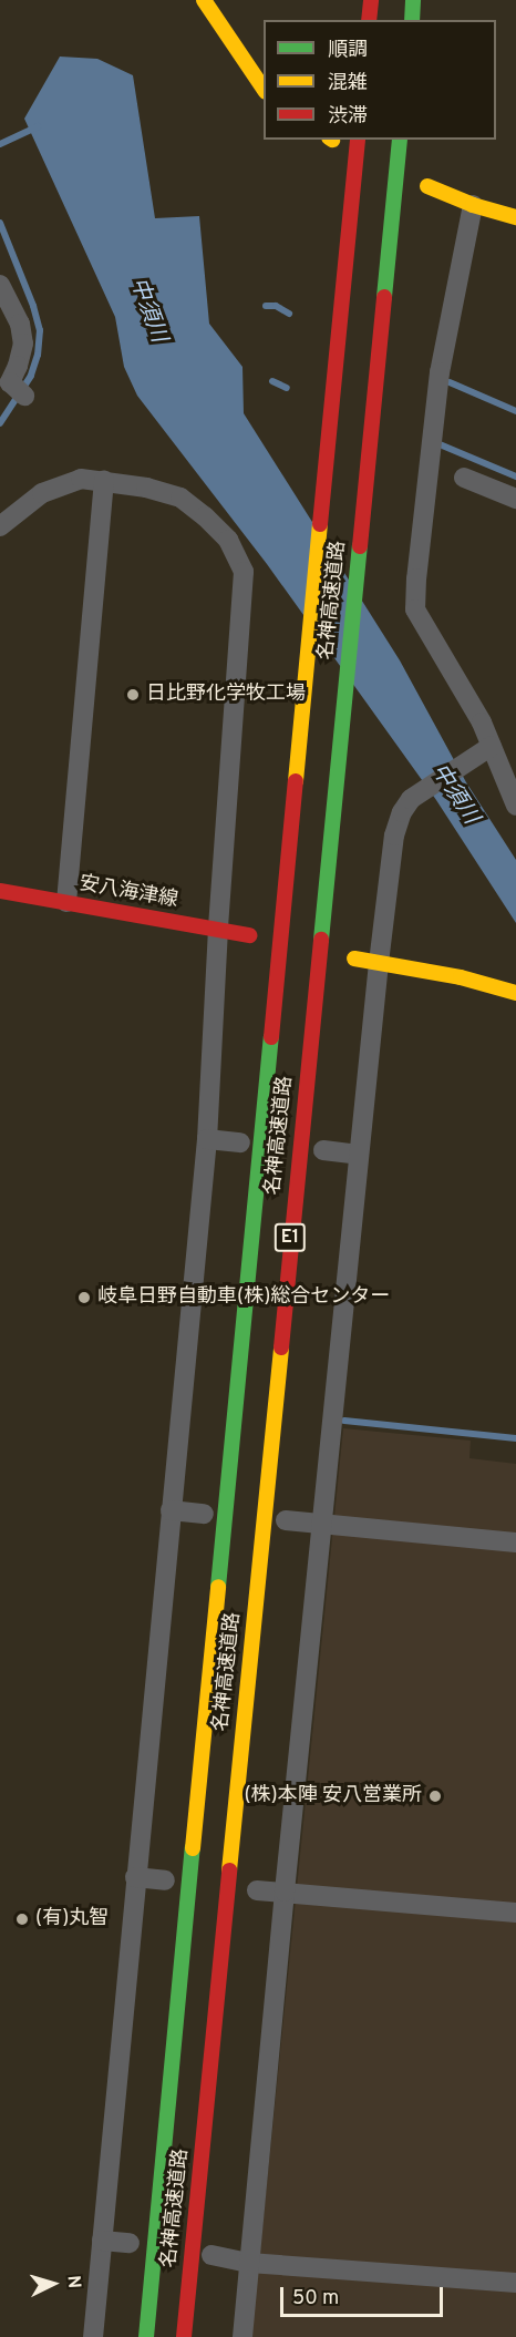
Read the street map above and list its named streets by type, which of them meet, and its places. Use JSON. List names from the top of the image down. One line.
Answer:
{"streets":{"main road":["名神高速道路","安八海津線","E1"]},"water":["中須川"],"places":["日比野化学牧工場","岐阜日野自動車(株)総合センター","(株)本陣 安八営業所","(有)丸智"],"legend":["順調","混雑","渋滞"],"scale_bar":"50 m","north":"right"}
